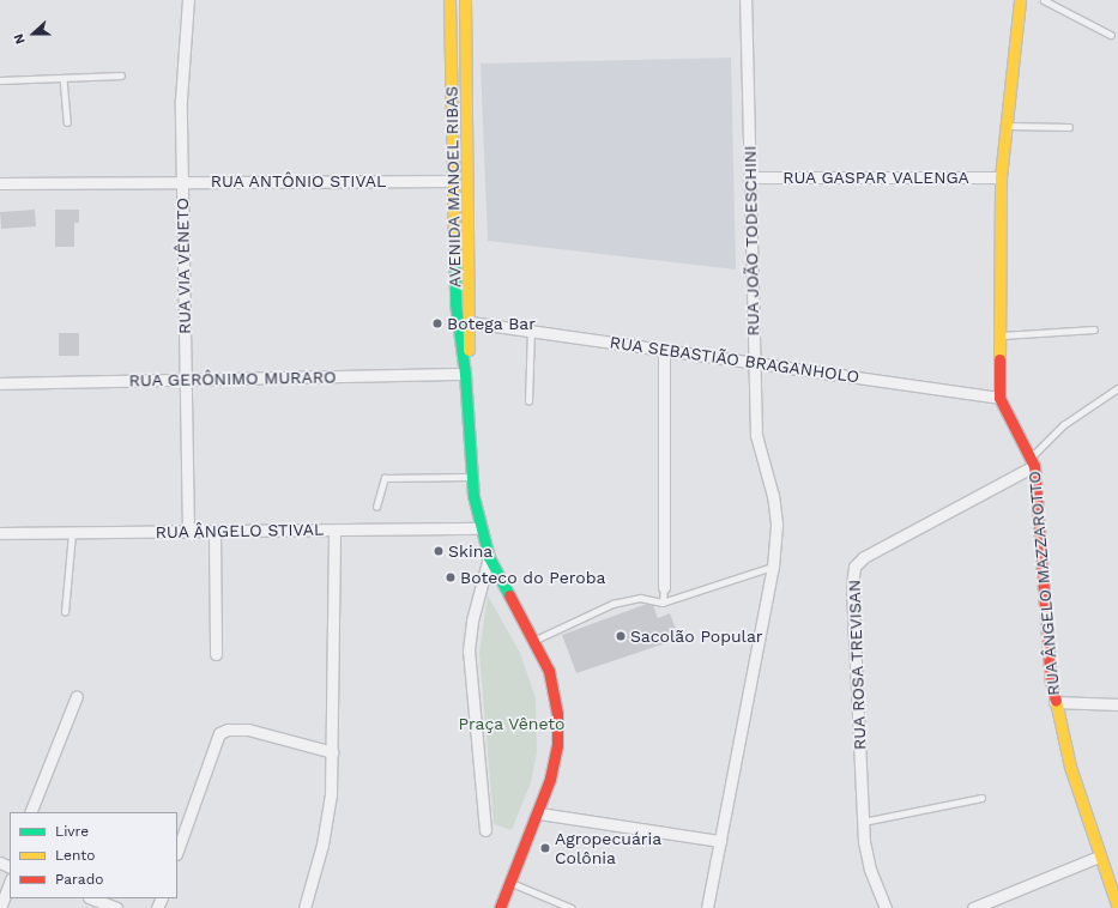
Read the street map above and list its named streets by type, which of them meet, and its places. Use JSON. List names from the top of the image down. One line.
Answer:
{"streets":{"main road":["AVENIDA MANOEL RIBAS","RUA ÂNGELO MAZZAROTTO"],"street":["RUA GASPAR VALENGA","RUA ANTÔNIO STIVAL","RUA JOÃO TODESCHINI","RUA VIA VÊNETO","RUA SEBASTIÃO BRAGANHOLO","RUA GERÔNIMO MURARO","RUA ÂNGELO STIVAL","RUA ROSA TREVISAN"]},"crossings":[["RUA GASPAR VALENGA","RUA JOÃO TODESCHINI"],["RUA GASPAR VALENGA","RUA ÂNGELO MAZZAROTTO"],["RUA ANTÔNIO STIVAL","AVENIDA MANOEL RIBAS"],["RUA ANTÔNIO STIVAL","RUA VIA VÊNETO"],["AVENIDA MANOEL RIBAS","RUA SEBASTIÃO BRAGANHOLO"],["AVENIDA MANOEL RIBAS","RUA GERÔNIMO MURARO"],["AVENIDA MANOEL RIBAS","RUA ÂNGELO STIVAL"],["RUA JOÃO TODESCHINI","RUA SEBASTIÃO BRAGANHOLO"],["RUA VIA VÊNETO","RUA GERÔNIMO MURARO"],["RUA VIA VÊNETO","RUA ÂNGELO STIVAL"],["RUA SEBASTIÃO BRAGANHOLO","RUA ÂNGELO MAZZAROTTO"],["RUA ÂNGELO MAZZAROTTO","RUA ROSA TREVISAN"]],"parks":["Praça Vêneto"],"places":["Botega Bar","Skina","Boteco do Peroba","Sacolão Popular","Agropecuária Colônia"],"legend":["Livre","Lento","Parado"],"north":"left"}
